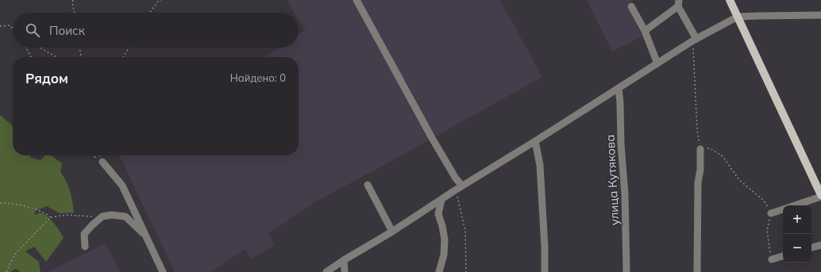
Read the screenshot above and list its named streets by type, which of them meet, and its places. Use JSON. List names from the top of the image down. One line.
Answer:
{"streets":{"street":["улица Кутякова"]},"page":{"search":"Поиск","heading":["Рядом","Найдено: 0"],"map_buttons":["+","−"]}}
